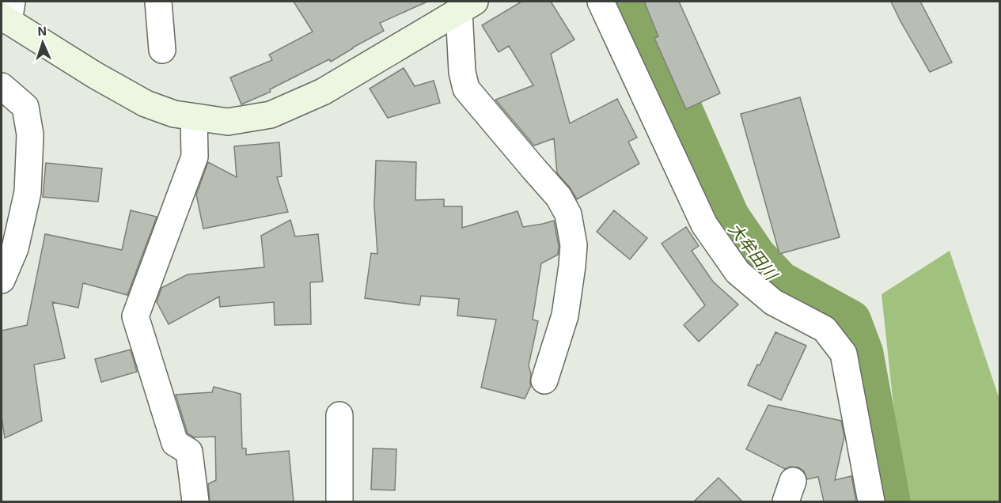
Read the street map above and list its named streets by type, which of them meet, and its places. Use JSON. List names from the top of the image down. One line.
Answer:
{"water":["大牟田川"],"north":"top"}
